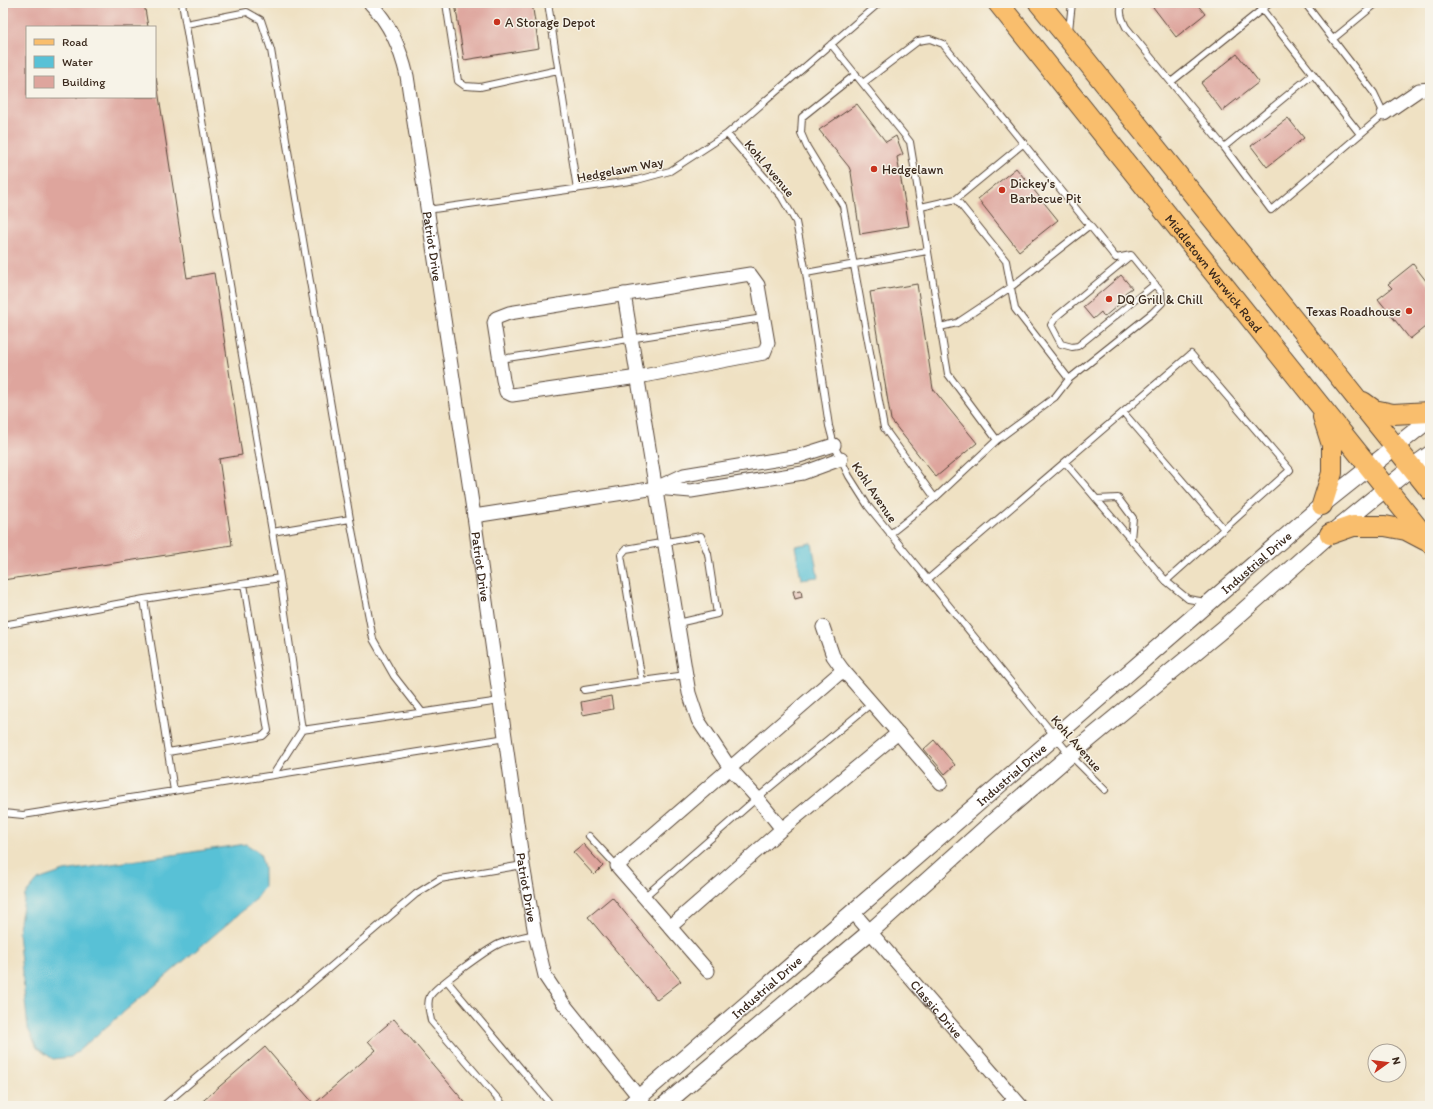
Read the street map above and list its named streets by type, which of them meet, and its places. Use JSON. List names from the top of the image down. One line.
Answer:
{"streets":{"main road":["Middletown Warwick Road"],"street":["Patriot Drive","Industrial Drive","Classic Drive"],"lane":["Kohl Avenue","Hedgelawn Way"]},"crossings":[["Kohl Avenue","Hedgelawn Way"],["Kohl Avenue","Industrial Drive"],["Hedgelawn Way","Patriot Drive"],["Patriot Drive","Industrial Drive"],["Middletown Warwick Road","Industrial Drive"],["Industrial Drive","Classic Drive"]],"places":["A Storage Depot","Hedgelawn","Dickey's Barbecue Pit","DQ Grill & Chill","Texas Roadhouse"],"legend":["Road","Water","Building"],"north":"right"}
